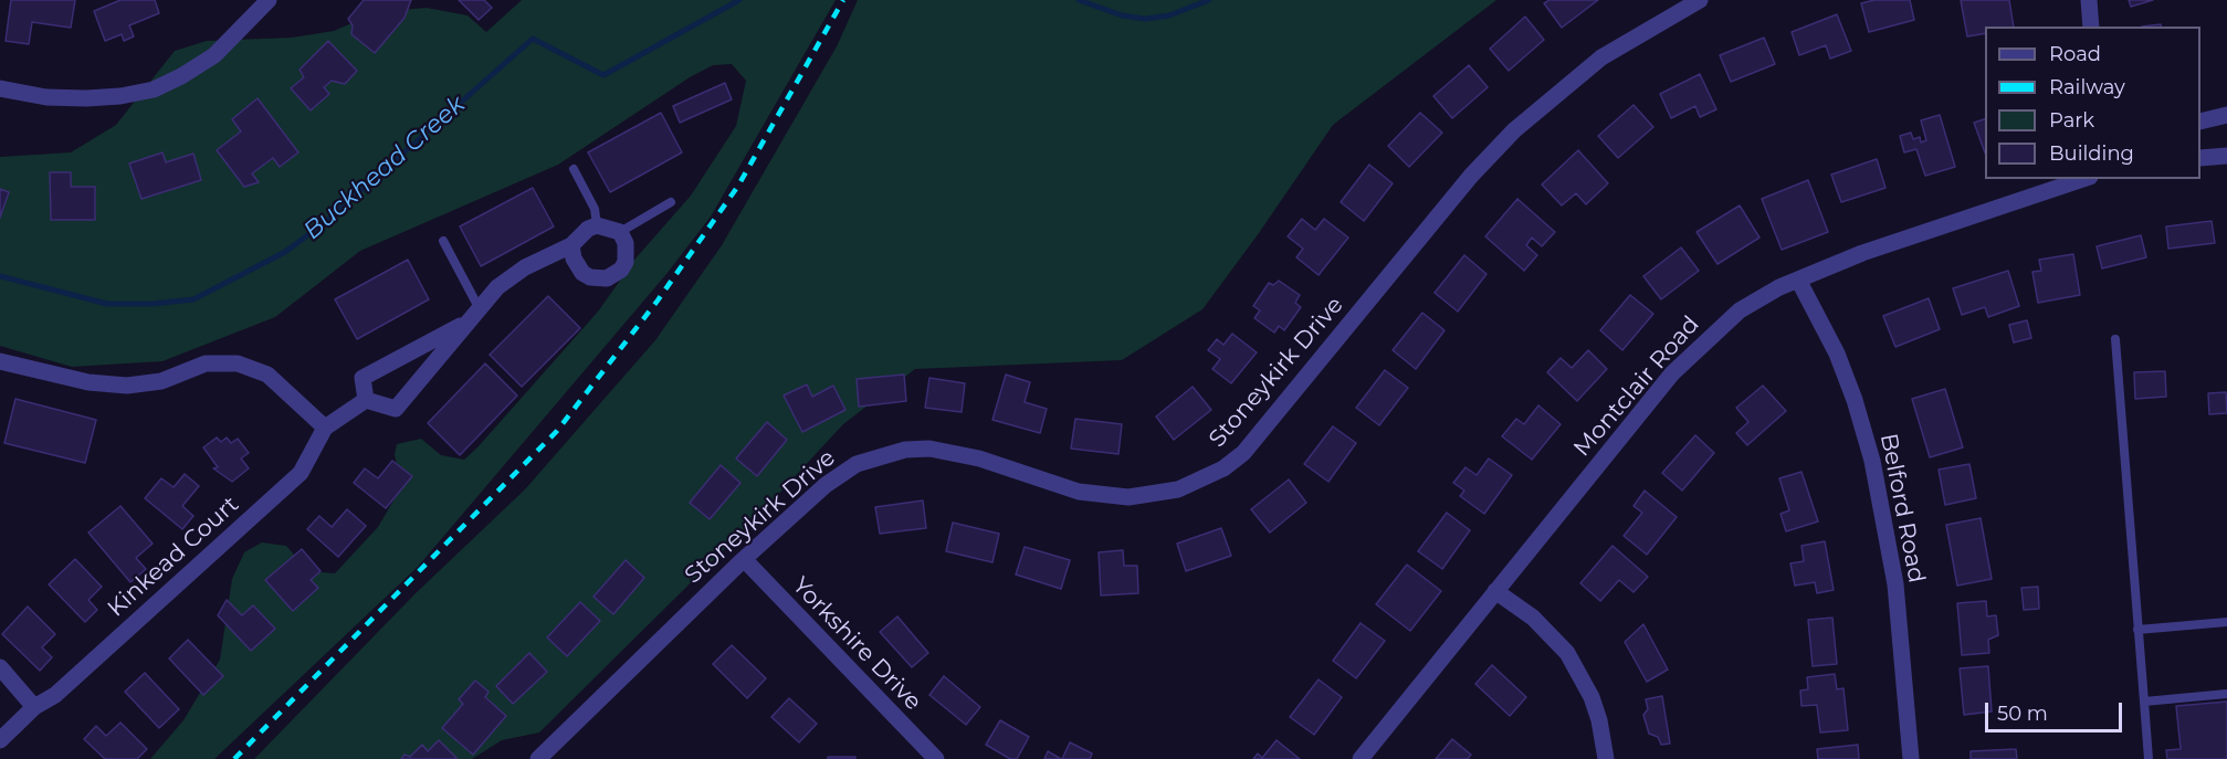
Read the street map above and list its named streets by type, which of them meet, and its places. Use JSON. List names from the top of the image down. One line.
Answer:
{"streets":{"street":["Stoneykirk Drive","Montclair Road","Belford Road","Kinkead Court","Yorkshire Drive"]},"crossings":[["Stoneykirk Drive","Yorkshire Drive"],["Montclair Road","Belford Road"]],"water":["Buckhead Creek"],"legend":["Road","Railway","Park","Building"],"scale_bar":"50 m"}
